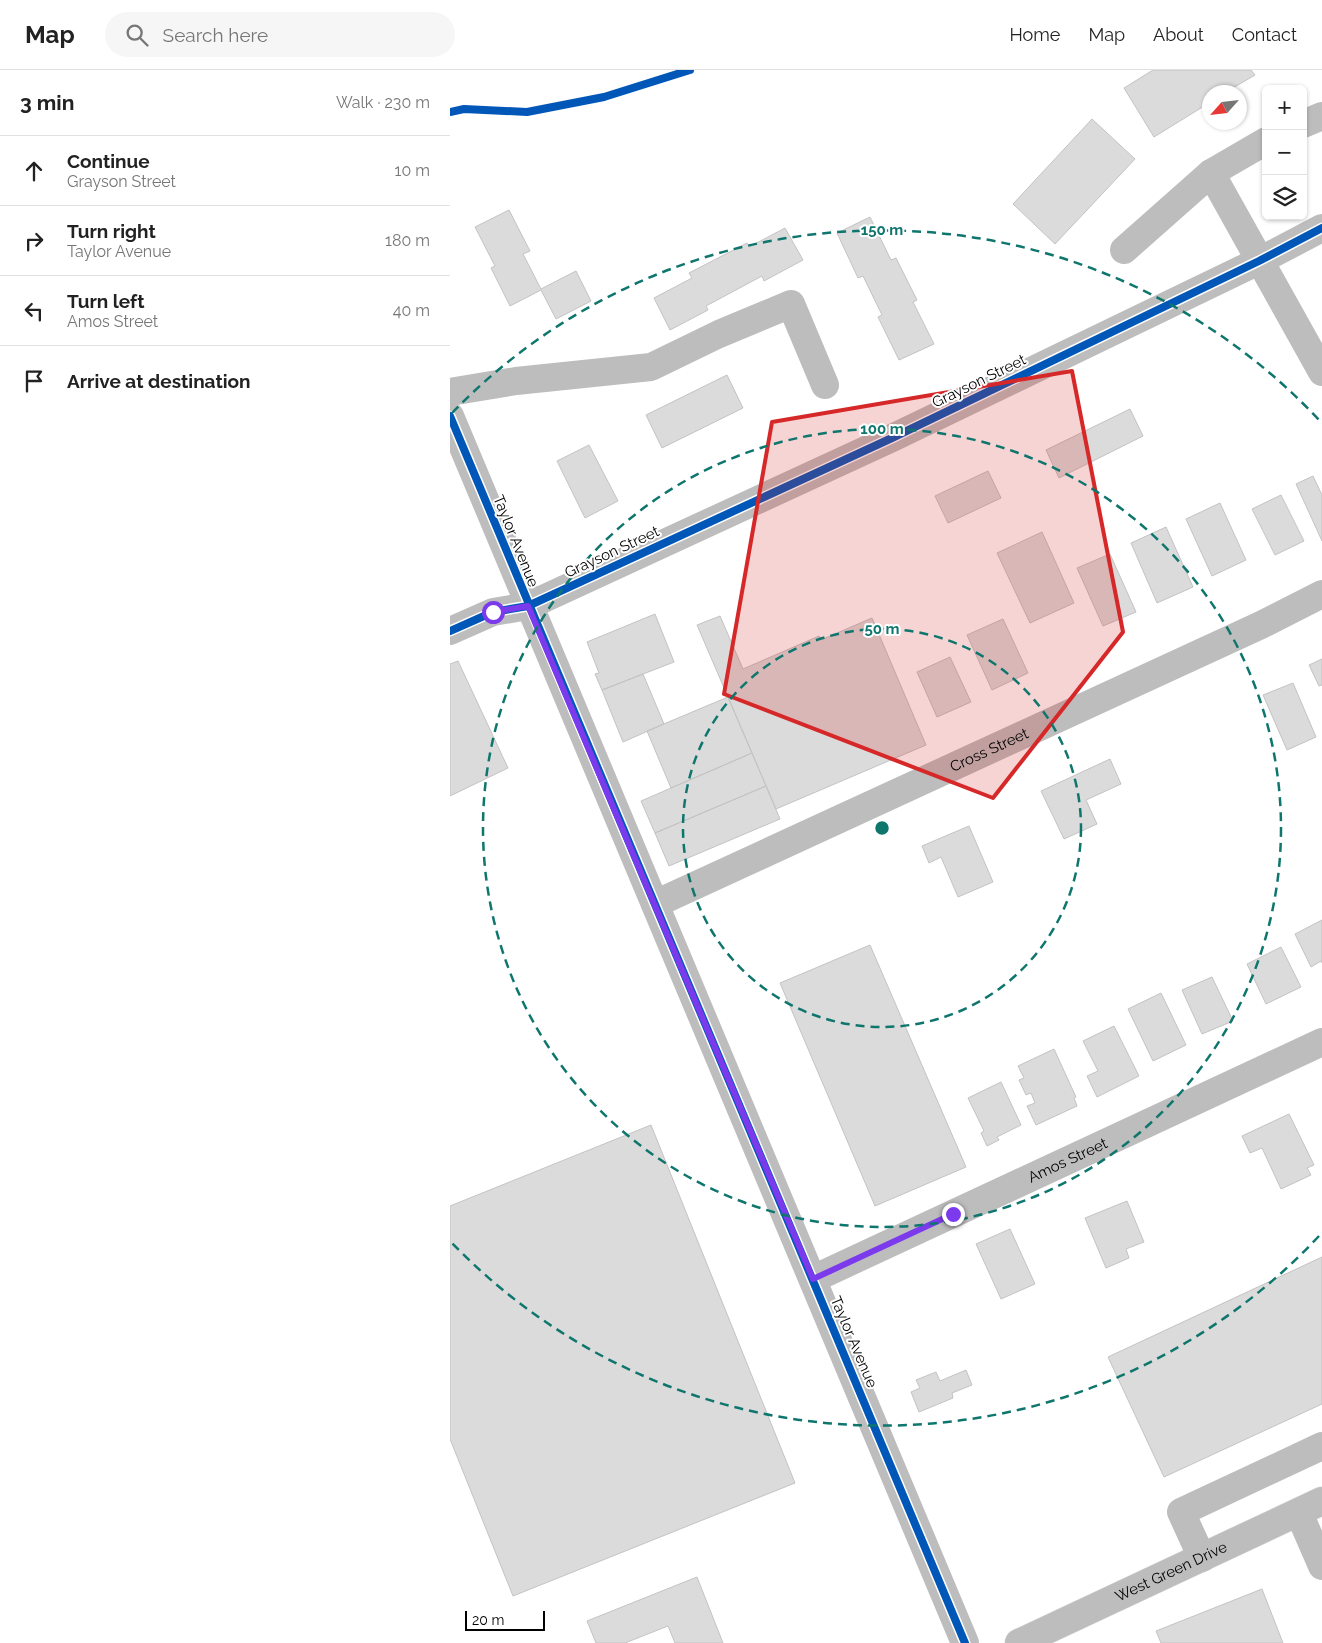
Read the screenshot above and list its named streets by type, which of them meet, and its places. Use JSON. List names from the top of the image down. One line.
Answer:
{"streets":{"street":["Grayson Street","Taylor Avenue","Cross Street","Amos Street","West Green Drive"]},"crossings":[["Grayson Street","Taylor Avenue"],["Taylor Avenue","Cross Street"],["Taylor Avenue","Amos Street"]],"scale_bar":"20 m","north":"bottom left","page":{"header":"Map","search":"Search here","nav":["Home","Map","About","Contact"],"heading":["3 min","Walk · 230 m"],"map_buttons":["+","−"],"list":[["Continue","Grayson Street","10 m"],["Turn right","Taylor Avenue","180 m"],["Turn left","Amos Street","40 m"],"Arrive at destination"],"scale":"20 m"},"rings":["150 m","100 m","50 m"]}
